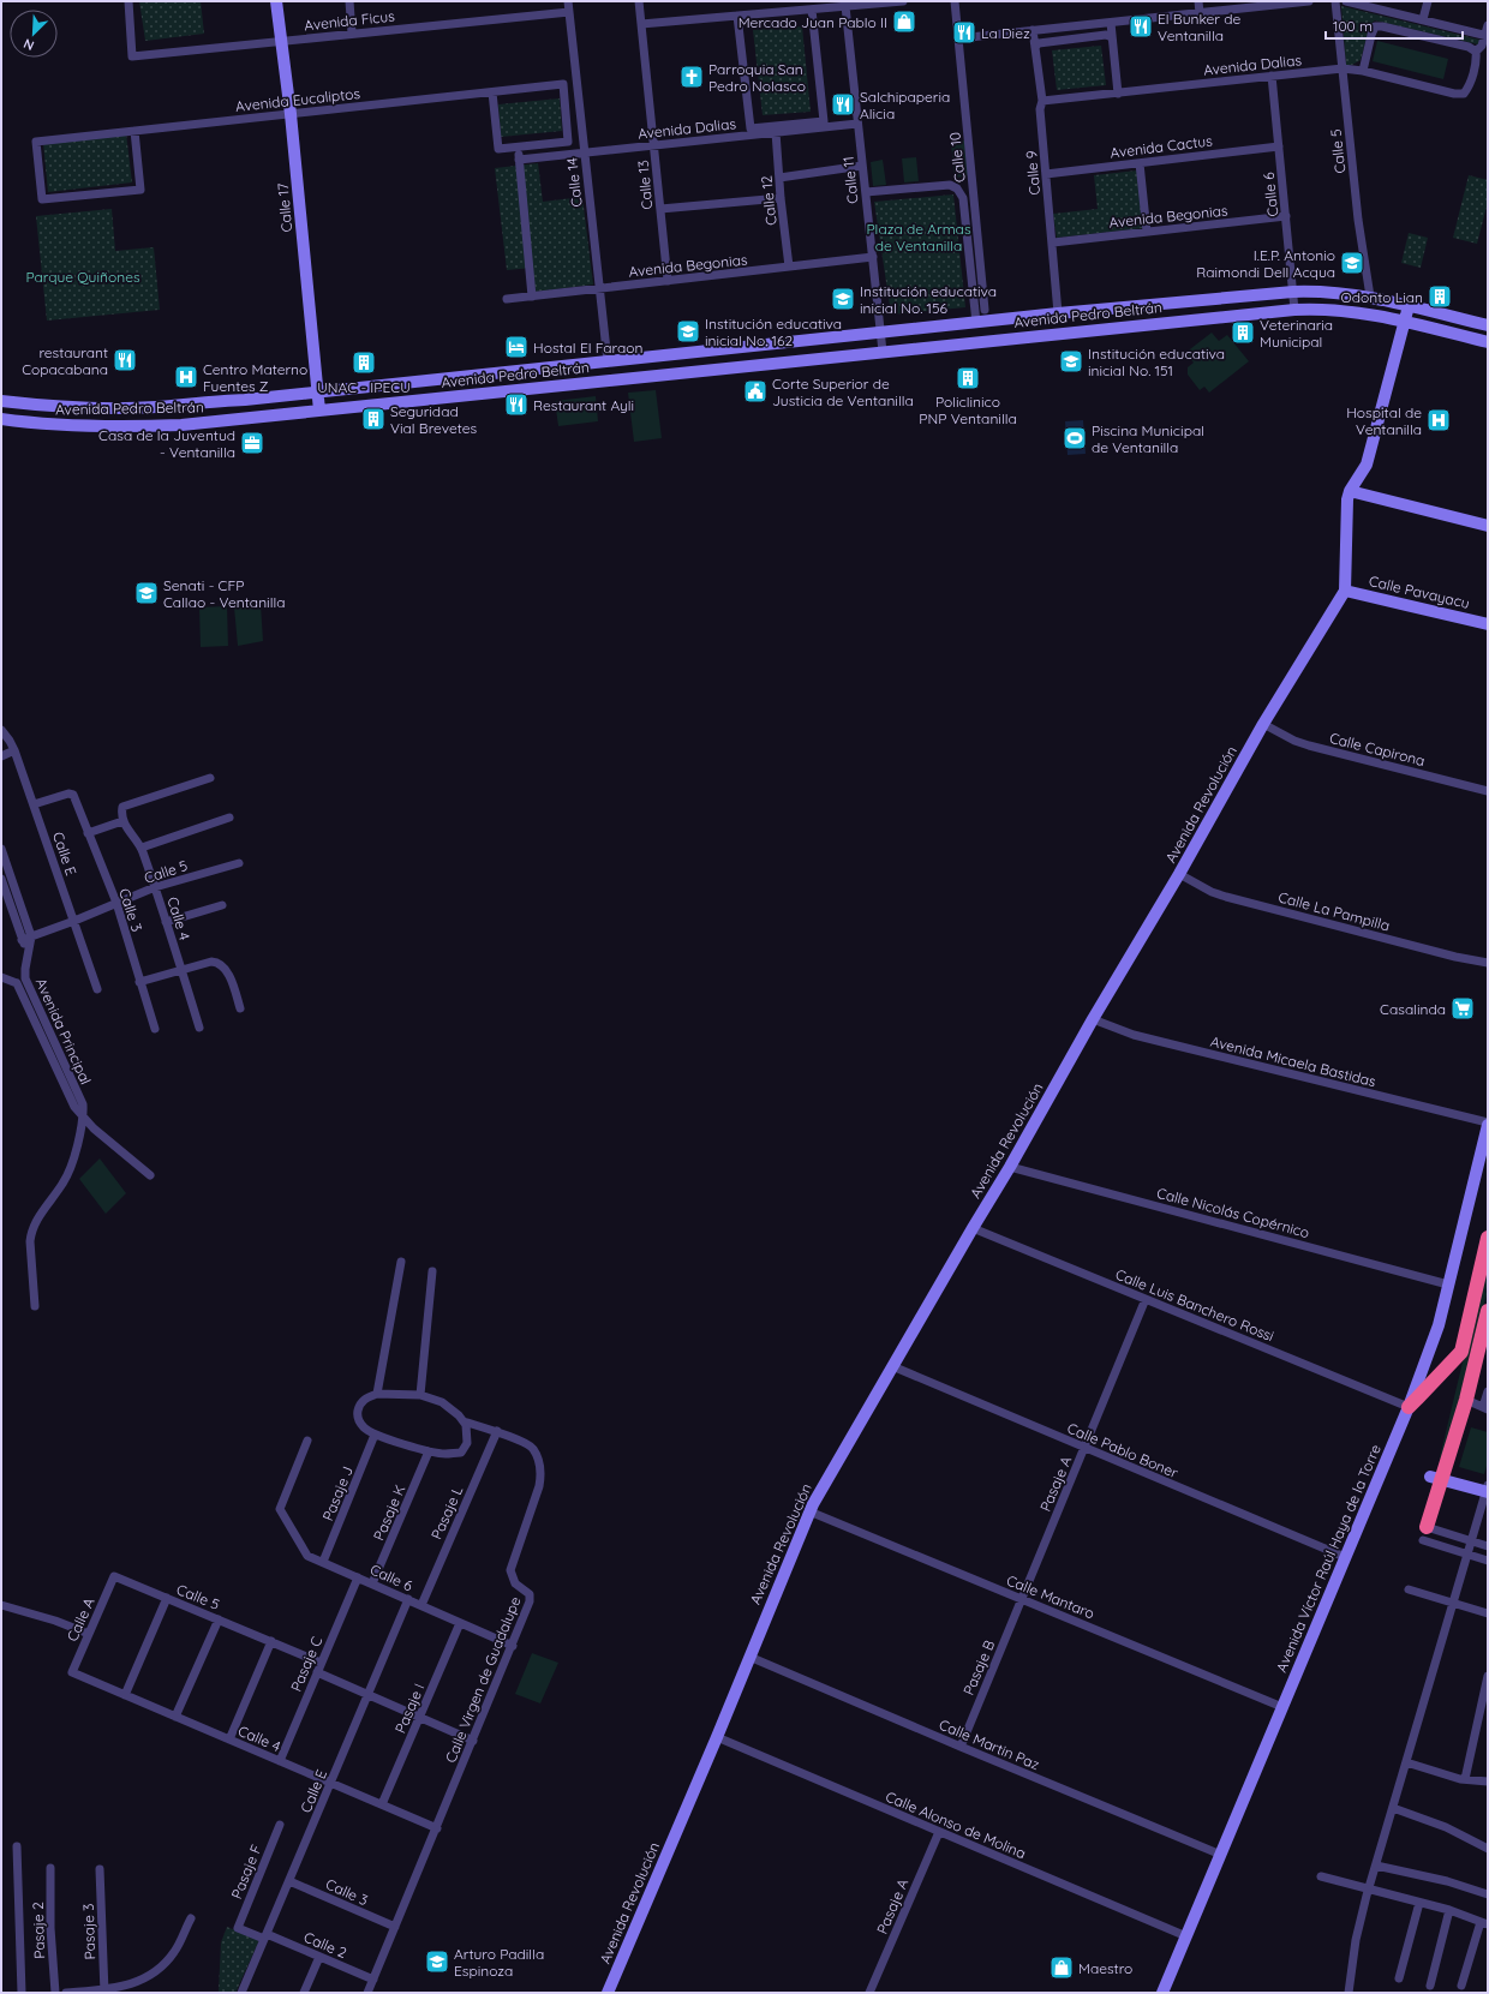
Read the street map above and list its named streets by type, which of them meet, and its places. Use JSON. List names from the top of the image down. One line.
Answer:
{"streets":{"street":["Avenida Ficus","Avenida Dalias","Avenida Eucaliptos","Avenida Cactus","Calle 5","Calle 10","Calle 9","Calle 11","Calle 14","Calle 13","Calle 6","Calle 12","Calle 17","Avenida Begonias","Avenida Pedro Beltrán","Calle Pavayacu","Calle Capirona","Avenida Revolución","Calle E","Calle 3","Calle La Pampilla","Calle 4","Avenida Principal","Avenida Micaela Bastidas","Calle Nicolás Copérnico","Calle Luis Banchero Rossi","Calle Pablo Boner","Pasaje A","Pasaje J","Pasaje K","Pasaje L","Avenida Víctor Raúl Haya de la Torre","Calle Mantaro","Calle A","Pasaje C","Pasaje B","Calle Virgen de Guadalupe","Pasaje I","Calle Martin Paz","Calle Alonso de Molina","Pasaje F","Pasaje 2","Pasaje 3","Calle 2"]},"crossings":[["Avenida Ficus","Calle 14"],["Avenida Ficus","Calle 17"],["Avenida Dalias","Calle 5"],["Avenida Dalias","Calle 9"],["Avenida Dalias","Calle 11"],["Avenida Dalias","Calle 14"],["Avenida Dalias","Calle 13"],["Avenida Dalias","Calle 6"],["Avenida Dalias","Calle 12"],["Avenida Eucaliptos","Calle 14"],["Avenida Eucaliptos","Calle 17"],["Avenida Cactus","Calle 9"],["Avenida Cactus","Calle 6"],["Calle 5","Avenida Pedro Beltrán"],["Calle 5","Calle E"],["Calle 5","Calle 3"],["Calle 5","Calle 4"],["Calle 5","Avenida Principal"],["Calle 5","Calle A"],["Calle 5","Pasaje C"],["Calle 10","Calle 11"],["Calle 10","Avenida Pedro Beltrán"],["Calle 9","Avenida Begonias"],["Calle 9","Avenida Pedro Beltrán"],["Calle 11","Avenida Begonias"],["Calle 11","Avenida Pedro Beltrán"],["Calle 14","Avenida Begonias"],["Calle 14","Avenida Pedro Beltrán"],["Calle 13","Avenida Begonias"],["Calle 6","Avenida Begonias"],["Calle 6","Avenida Pedro Beltrán"],["Calle 6","Calle E"],["Calle 6","Pasaje J"],["Calle 6","Pasaje K"],["Calle 6","Pasaje L"],["Calle 6","Pasaje C"],["Calle 6","Calle Virgen de Guadalupe"],["Calle 6","Pasaje I"],["Calle 12","Avenida Begonias"],["Calle 17","Avenida Pedro Beltrán"],["Calle Pavayacu","Avenida Revolución"],["Calle Capirona","Avenida Revolución"],["Avenida Revolución","Calle La Pampilla"],["Avenida Revolución","Avenida Micaela Bastidas"],["Avenida Revolución","Calle Nicolás Copérnico"],["Avenida Revolución","Calle Luis Banchero Rossi"],["Avenida Revolución","Calle Pablo Boner"],["Avenida Revolución","Calle Mantaro"],["Avenida Revolución","Calle Martin Paz"],["Avenida Revolución","Calle Alonso de Molina"],["Calle E","Calle 3"],["Calle E","Calle 4"],["Calle E","Calle 2"],["Calle 3","Calle Virgen de Guadalupe"],["Calle 4","Calle A"],["Calle 4","Pasaje C"],["Calle 4","Calle Virgen de Guadalupe"],["Calle 4","Pasaje I"],["Avenida Micaela Bastidas","Avenida Víctor Raúl Haya de la Torre"],["Calle Nicolás Copérnico","Avenida Víctor Raúl Haya de la Torre"],["Calle Luis Banchero Rossi","Pasaje A"],["Calle Luis Banchero Rossi","Avenida Víctor Raúl Haya de la Torre"],["Calle Pablo Boner","Pasaje A"],["Calle Pablo Boner","Avenida Víctor Raúl Haya de la Torre"],["Pasaje A","Calle Mantaro"],["Pasaje A","Pasaje B"],["Pasaje A","Calle Alonso de Molina"],["Pasaje L","Calle Virgen de Guadalupe"],["Avenida Víctor Raúl Haya de la Torre","Calle Mantaro"],["Avenida Víctor Raúl Haya de la Torre","Calle Martin Paz"],["Avenida Víctor Raúl Haya de la Torre","Calle Alonso de Molina"],["Calle Mantaro","Pasaje B"],["Pasaje B","Calle Martin Paz"],["Calle Virgen de Guadalupe","Calle 2"],["Pasaje F","Calle 2"]],"parks":["Plaza de Armas de Ventanilla","Parque Quiñones"],"places":{"shop":["Mercado Juan Pablo II","Maestro"],"restaurant":["El Bunker de Ventanilla","La Diez","Salchipaperia Alicia","restaurant Copacabana","Restaurant Ayli"],"church":["Parroquia San Pedro Nolasco"],"school or university":["I.E.P. Antonio Raimondi Dell Acqua","Institución educativa inicial No. 156","Institución educativa inicial No. 162","Institución educativa inicial No. 151","Senati - CFP Callao - Ventanilla","Arturo Padilla Espinoza"],"building":["Odonto Lian","Veterinaria Municipal","UNAC - IPECU","Policlinico PNP Ventanilla","Seguridad Vial Brevetes"],"hotel":["Hostal El Faraon"],"hospital":["Centro Materno Fuentes Z","Hospital de Ventanilla"],"public building":["Corte Superior de Justicia de Ventanilla"],"sports":["Piscina Municipal de Ventanilla"],"office":["Casa de la Juventud - Ventanilla"],"supermarket":["Casalinda"]},"scale_bar":"100 m","north":"bottom left"}
